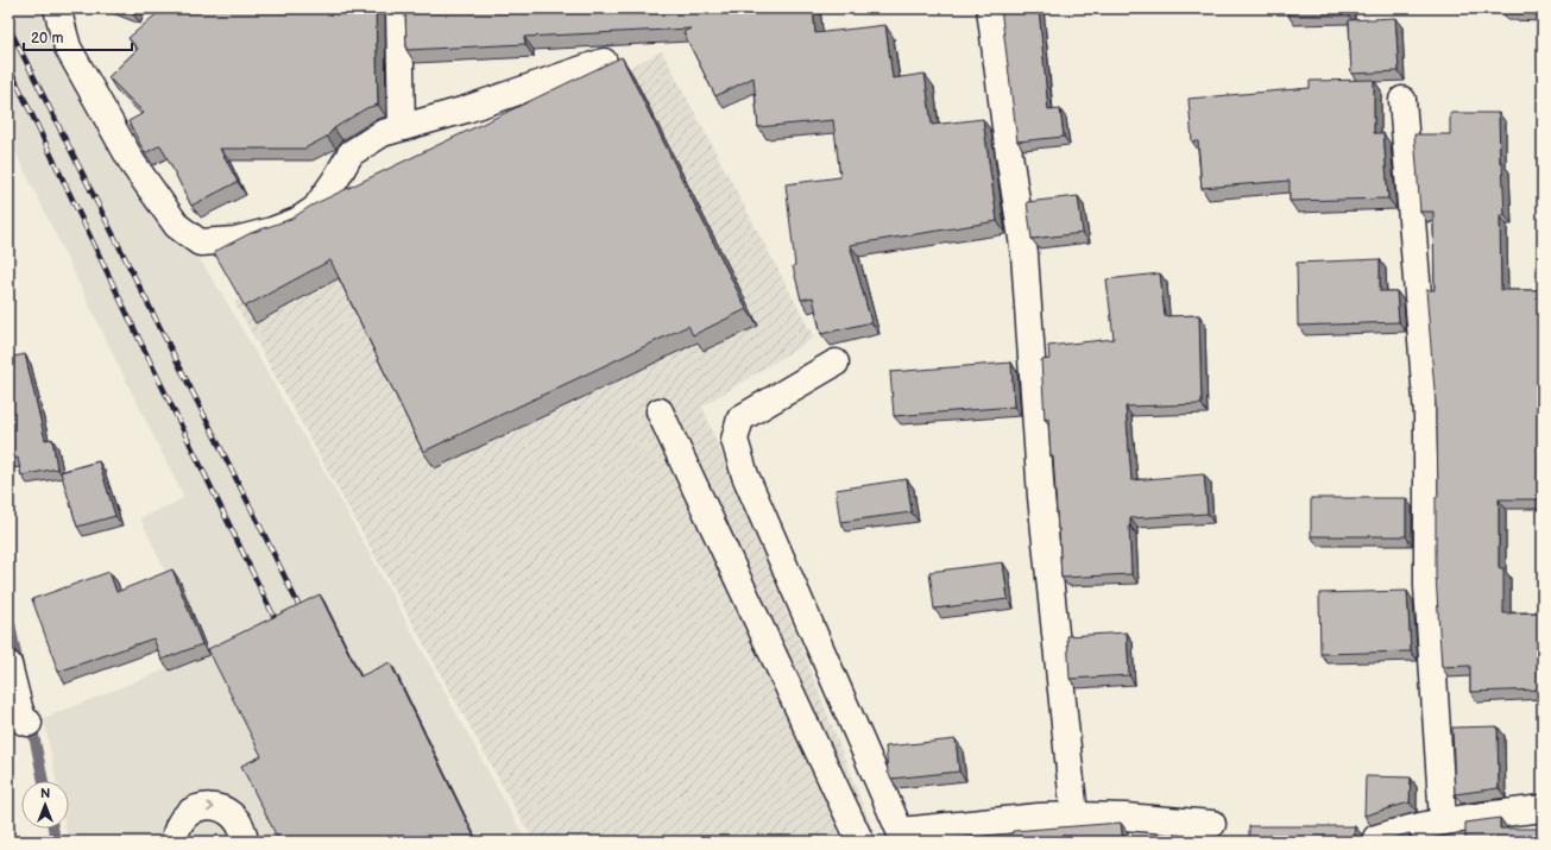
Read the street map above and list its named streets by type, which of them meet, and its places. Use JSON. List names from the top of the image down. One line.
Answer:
{"scale_bar":"20 m","north":"top"}
